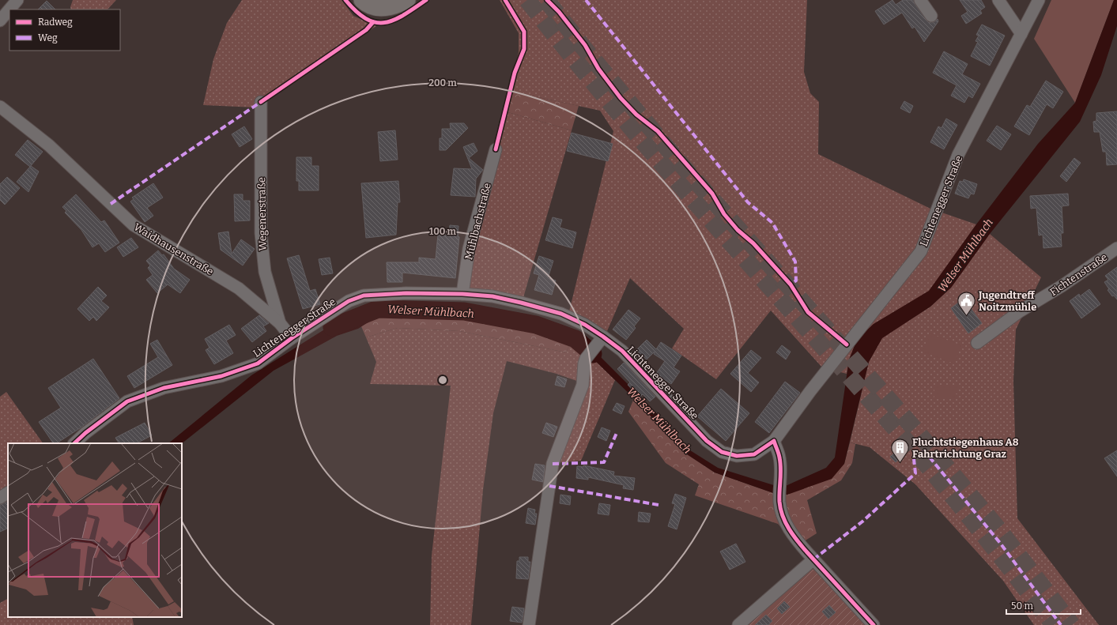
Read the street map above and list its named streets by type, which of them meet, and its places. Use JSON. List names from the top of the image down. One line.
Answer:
{"streets":{"street":["Lichtenegger Straße","Wegenerstraße","Mühlbachstraße","Waidhausenstraße","Fichtenstraße"]},"crossings":[["Lichtenegger Straße","Mühlbachstraße"],["Lichtenegger Straße","Waidhausenstraße"],["Wegenerstraße","Waidhausenstraße"]],"water":["Welser Mühlbach"],"places":{"public building":["Jugendtreff Noitzmühle"],"building":["Fluchtstiegenhaus A8 Fahrtrichtung Graz"]},"legend":["Radweg","Weg"],"scale_bar":"50 m","rings":["200 m","100 m"]}
